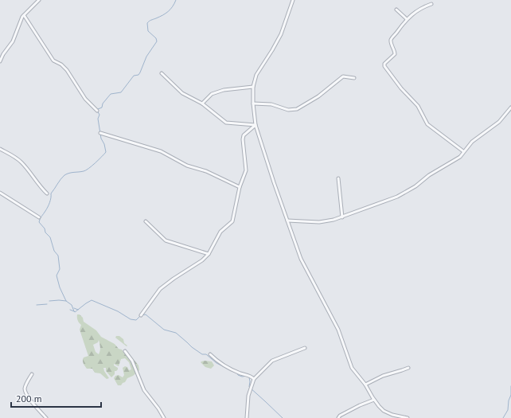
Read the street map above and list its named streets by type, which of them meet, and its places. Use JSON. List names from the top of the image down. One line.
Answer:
{"scale_bar":"200 m"}
